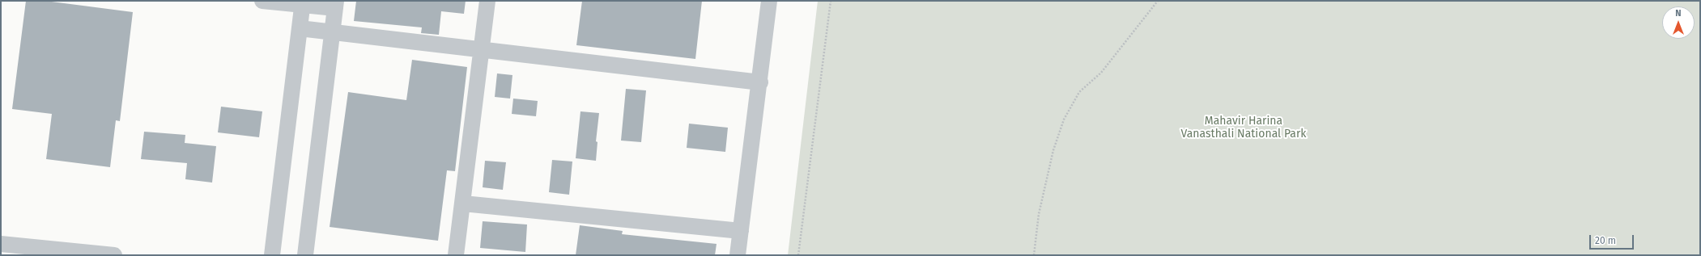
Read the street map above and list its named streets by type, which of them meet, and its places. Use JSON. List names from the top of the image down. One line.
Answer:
{"parks":["Mahavir Harina Vanasthali National Park"],"scale_bar":"20 m","north":"top"}
